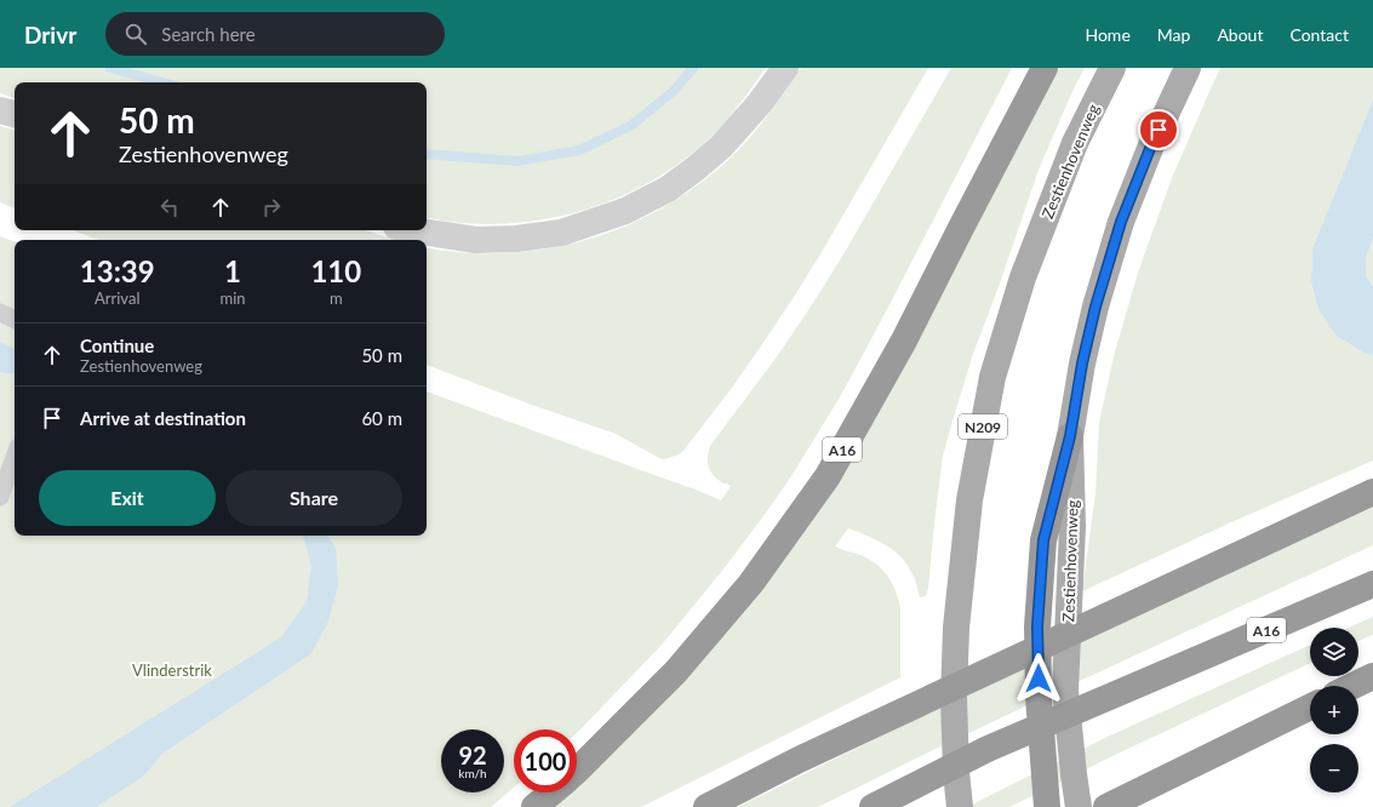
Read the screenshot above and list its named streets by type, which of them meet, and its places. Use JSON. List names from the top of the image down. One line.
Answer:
{"streets":{"highway":["A16"],"main road":["Zestienhovenweg","N209"]},"parks":["Vlinderstrik"],"page":{"header":"Drivr","search":"Search here","nav":["Home","Map","About","Contact"],"turn":["50 m","Zestienhovenweg"],"eta":["13:39","Arrival","1","min","110","m"],"list":[{"name":"Continue","note":"Zestienhovenweg","value":"50 m"},{"name":"Arrive at destination","value":"60 m"}],"buttons":["Exit","Share"],"map_buttons":["+","−"],"speed":"92 km/h","limit":"100"}}
